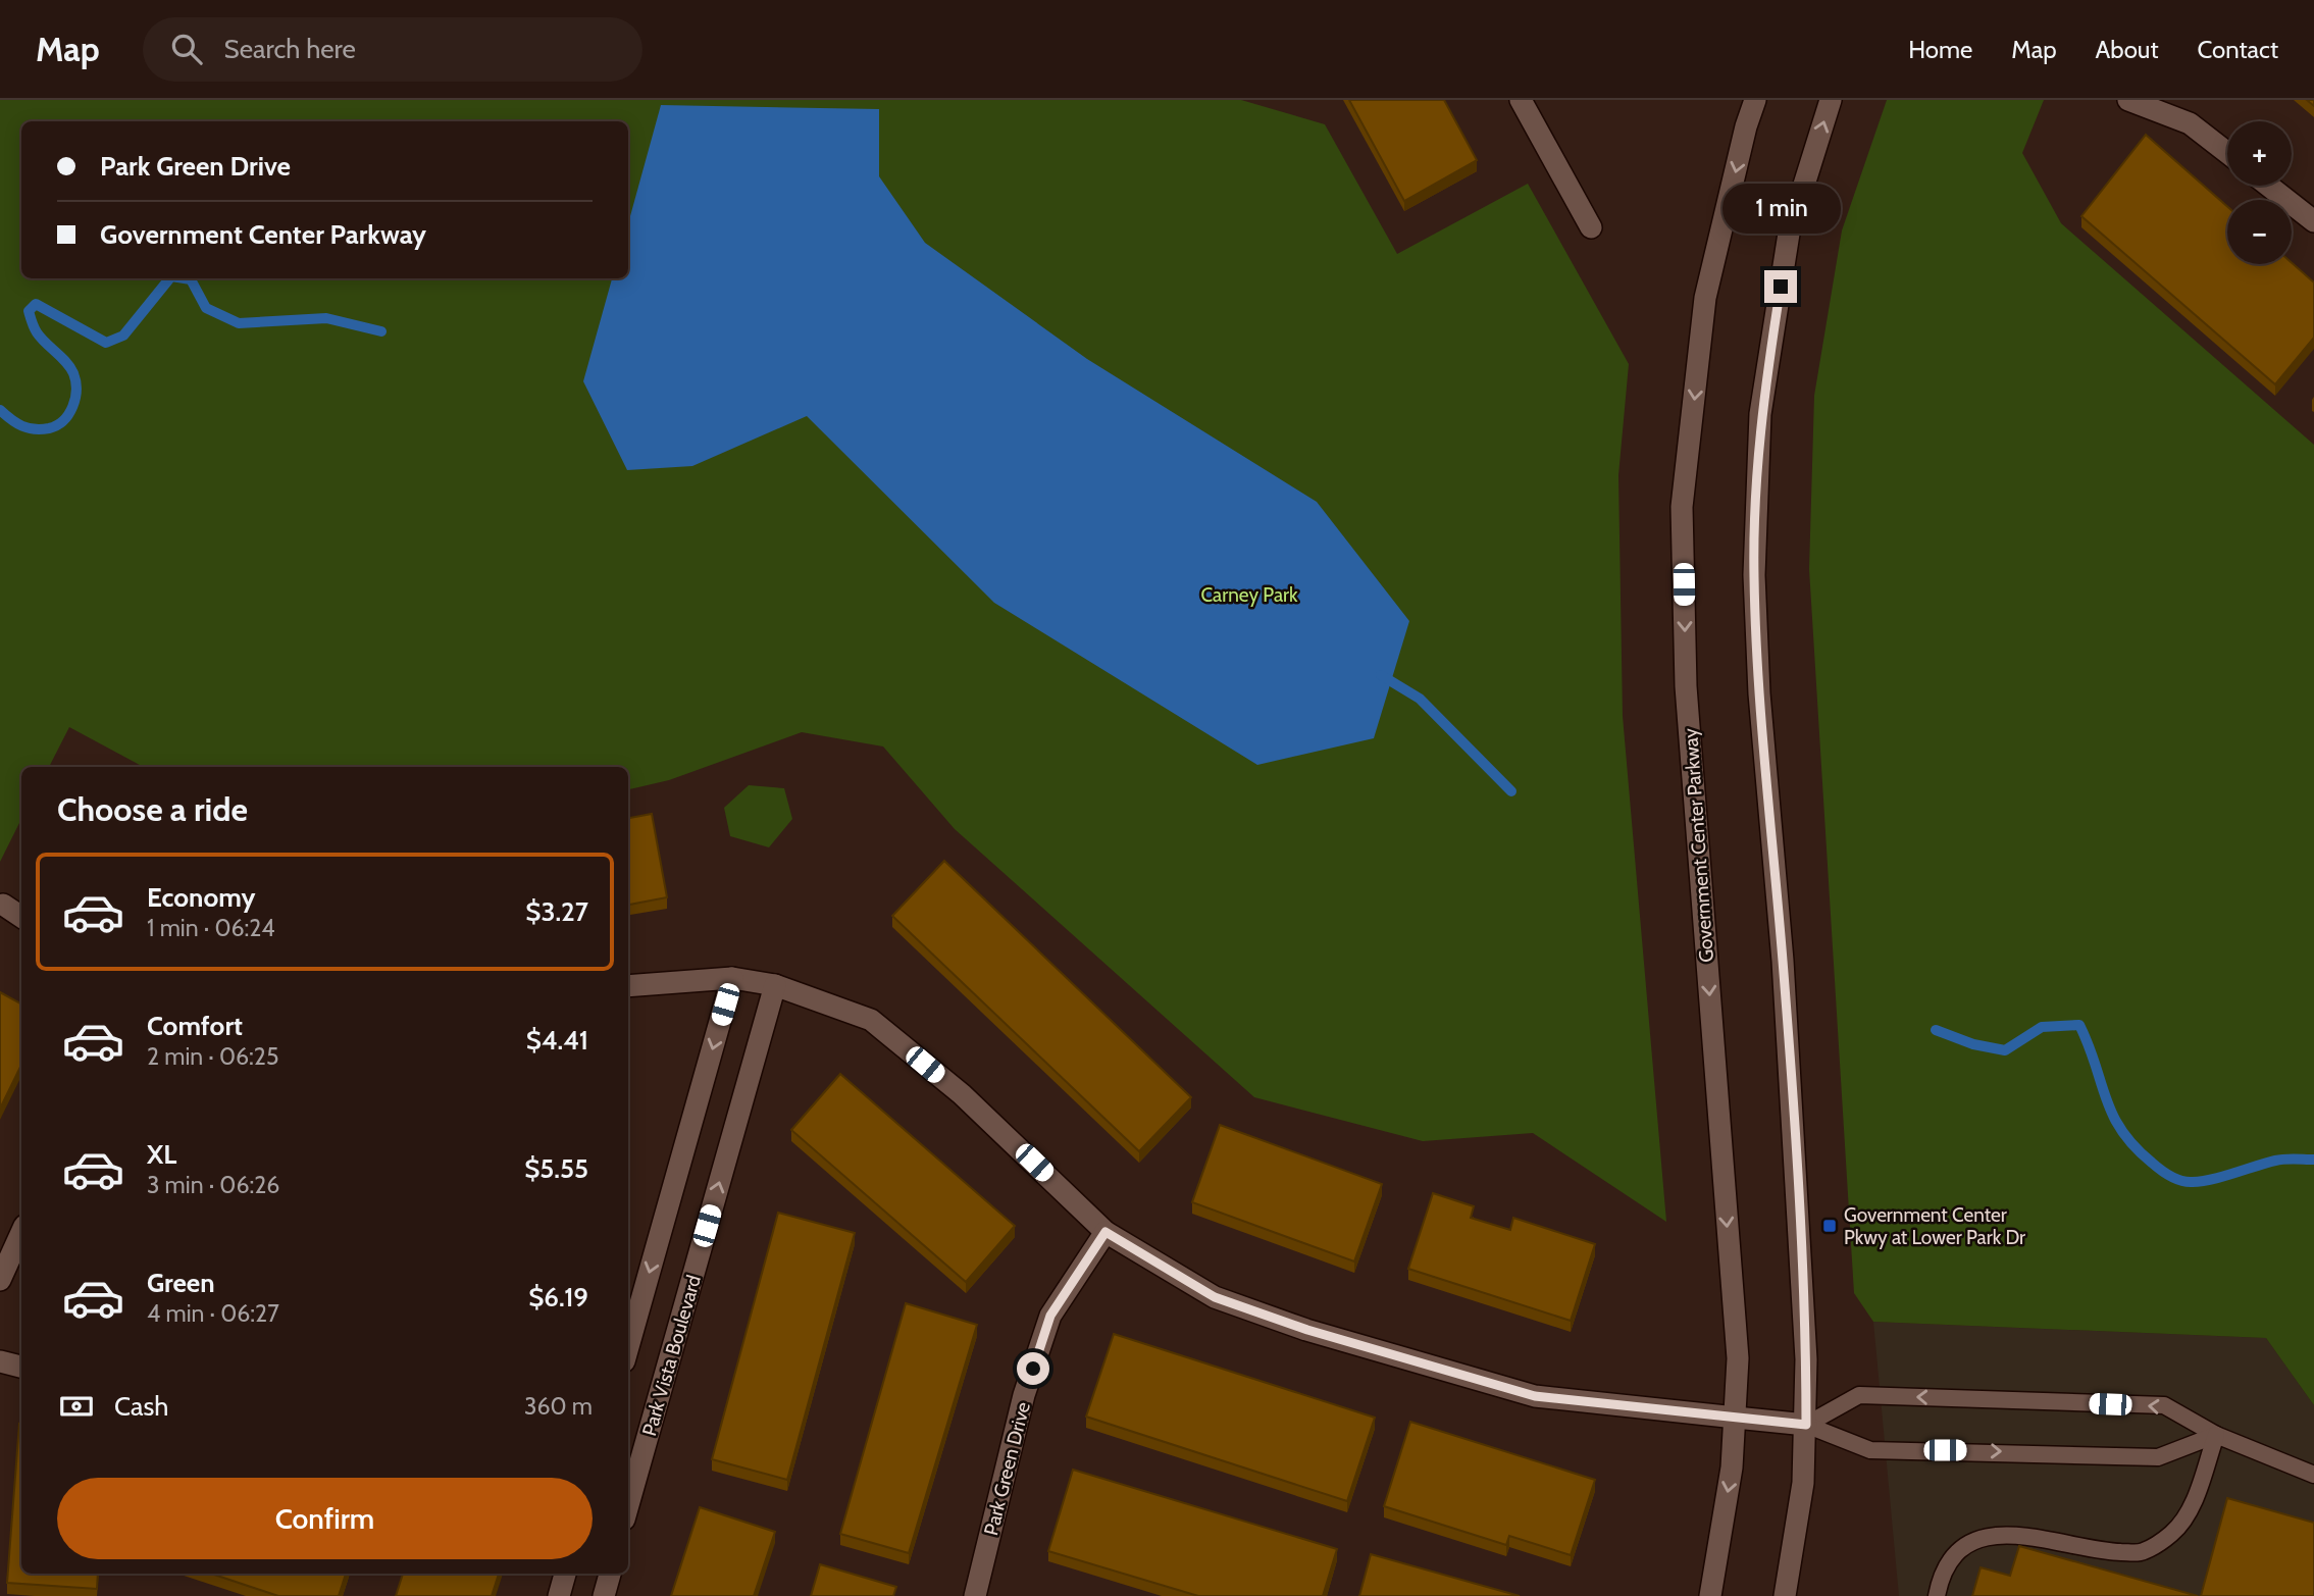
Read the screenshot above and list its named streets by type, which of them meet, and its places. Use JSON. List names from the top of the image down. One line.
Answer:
{"streets":{"street":["Government Center Parkway","Park Vista Boulevard","Park Green Drive"]},"parks":["Carney Park"],"places":{"transit":["Government Center Pkwy at Lower Park Dr"]},"page":{"header":"Map","search":"Search here","nav":["Home","Map","About","Contact"],"map_buttons":["+","−"],"banner":["Park Green Drive","Government Center Parkway"],"bubble":"1 min","heading":"Choose a ride","list":[{"name":"Economy","note":"1 min · 06:24","value":"$3.27"},{"name":"Comfort","note":"2 min · 06:25","value":"$4.41"},{"name":"XL","note":"3 min · 06:26","value":"$5.55"},{"name":"Green","note":"4 min · 06:27","value":"$6.19"}],"pay":["Cash","360 m"],"buttons":"Confirm"}}
